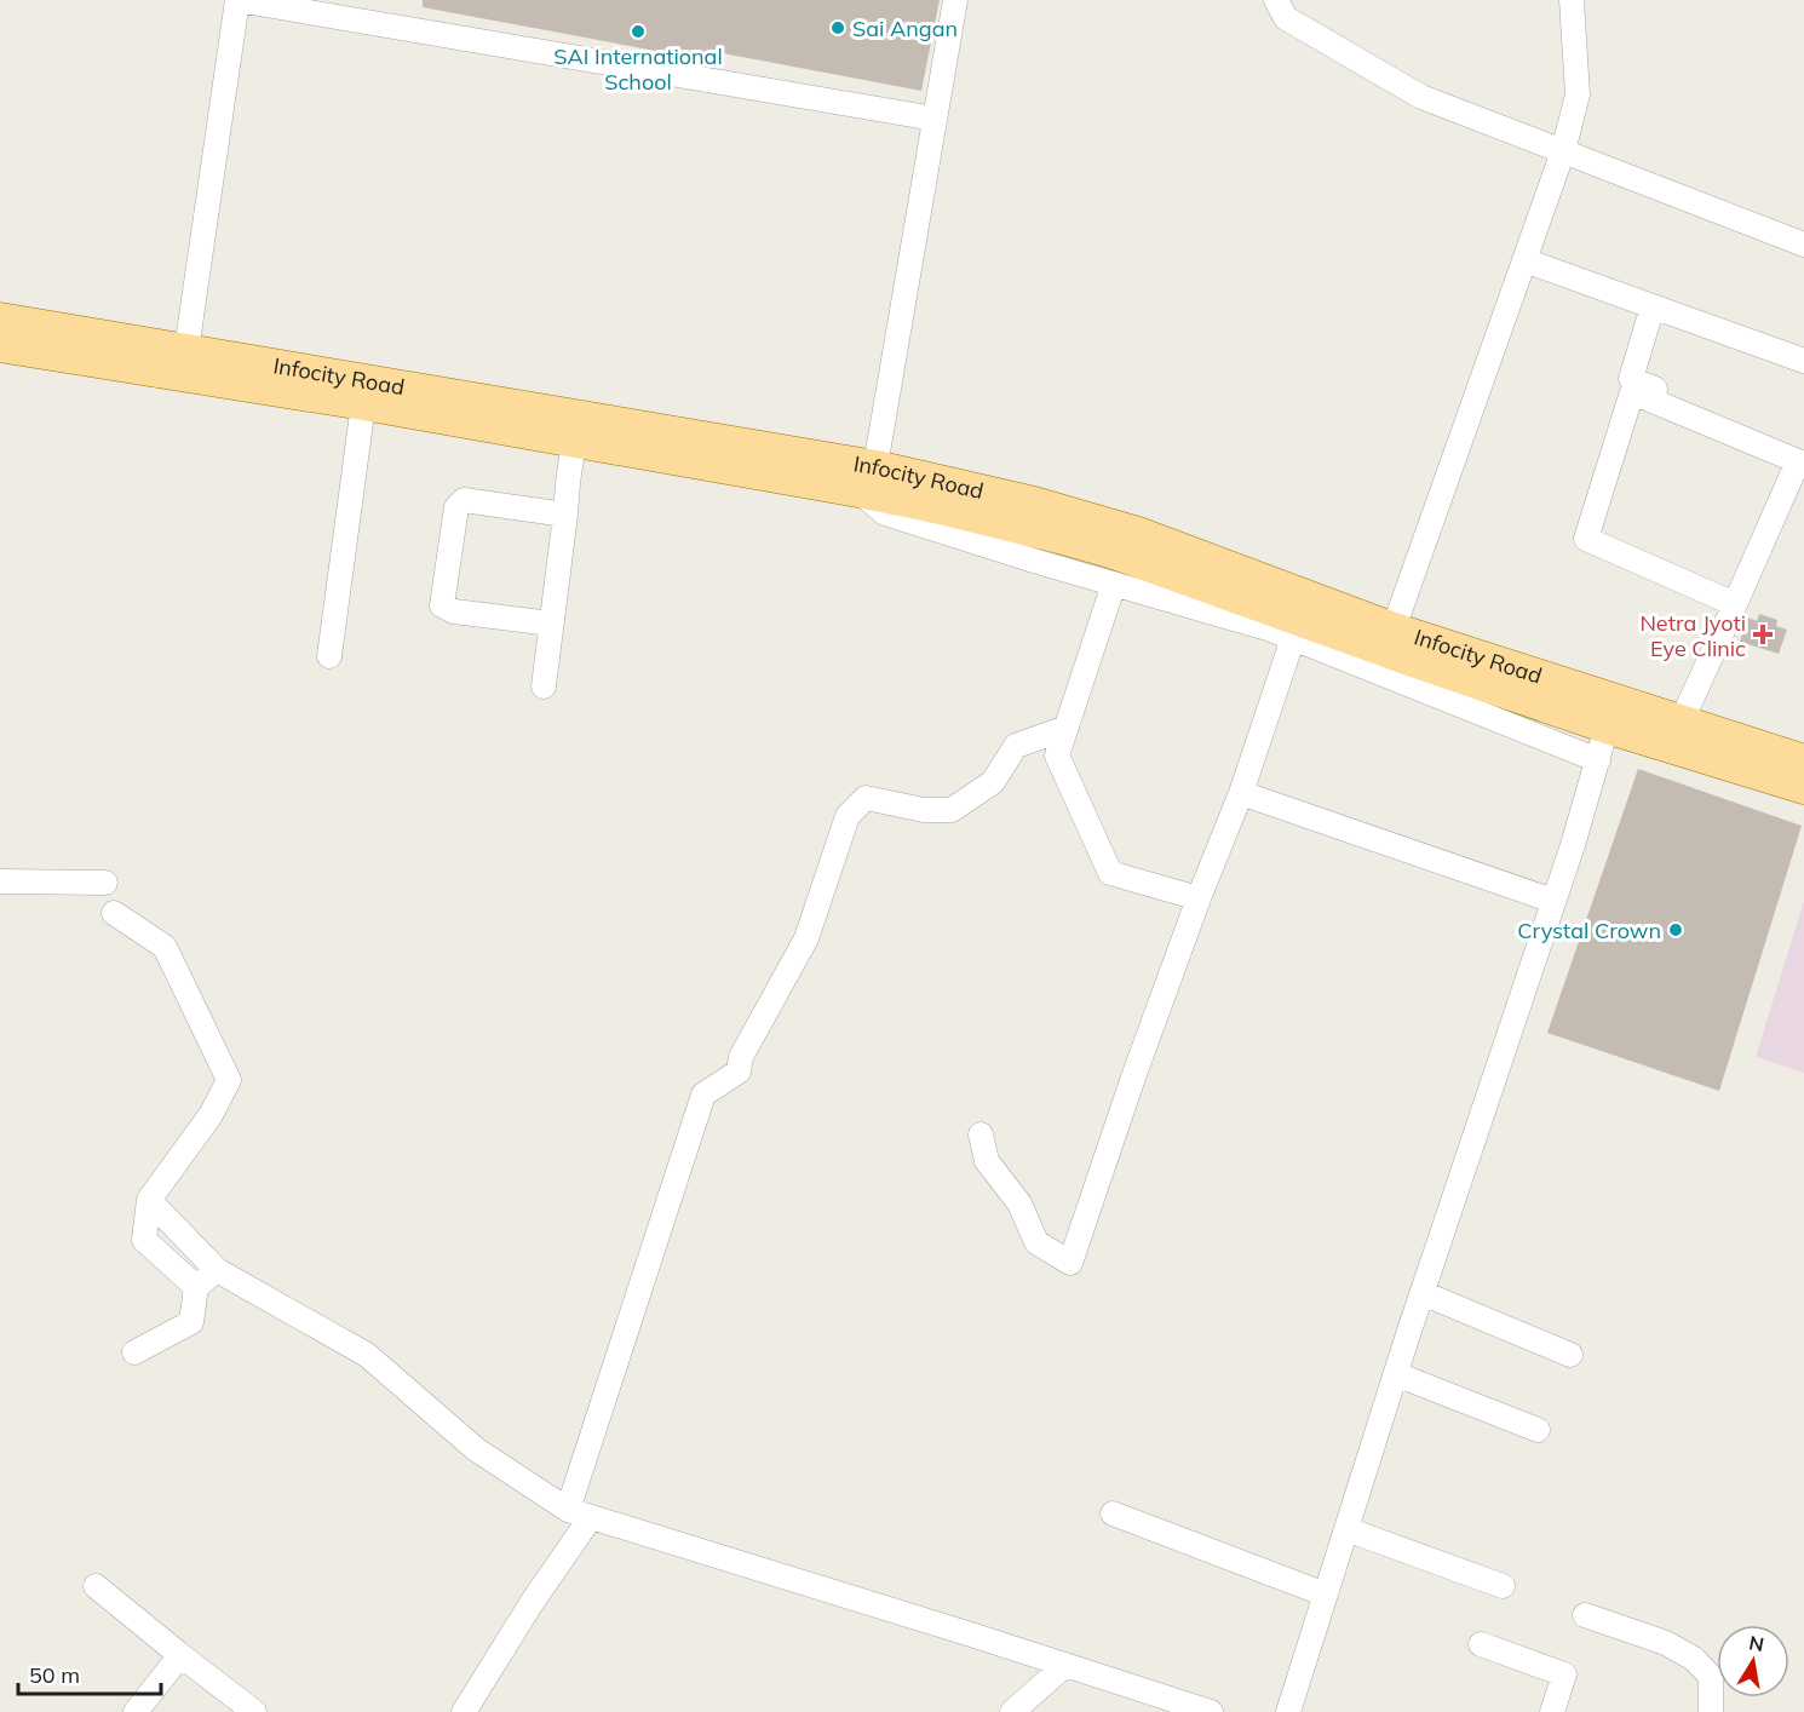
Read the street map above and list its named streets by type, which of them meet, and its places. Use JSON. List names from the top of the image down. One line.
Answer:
{"streets":{"main road":["Infocity Road"]},"places":{"other":["Sai Angan","SAI International School","Crystal Crown"],"health":["Netra Jyoti Eye Clinic"]},"scale_bar":"50 m","north":"top"}
